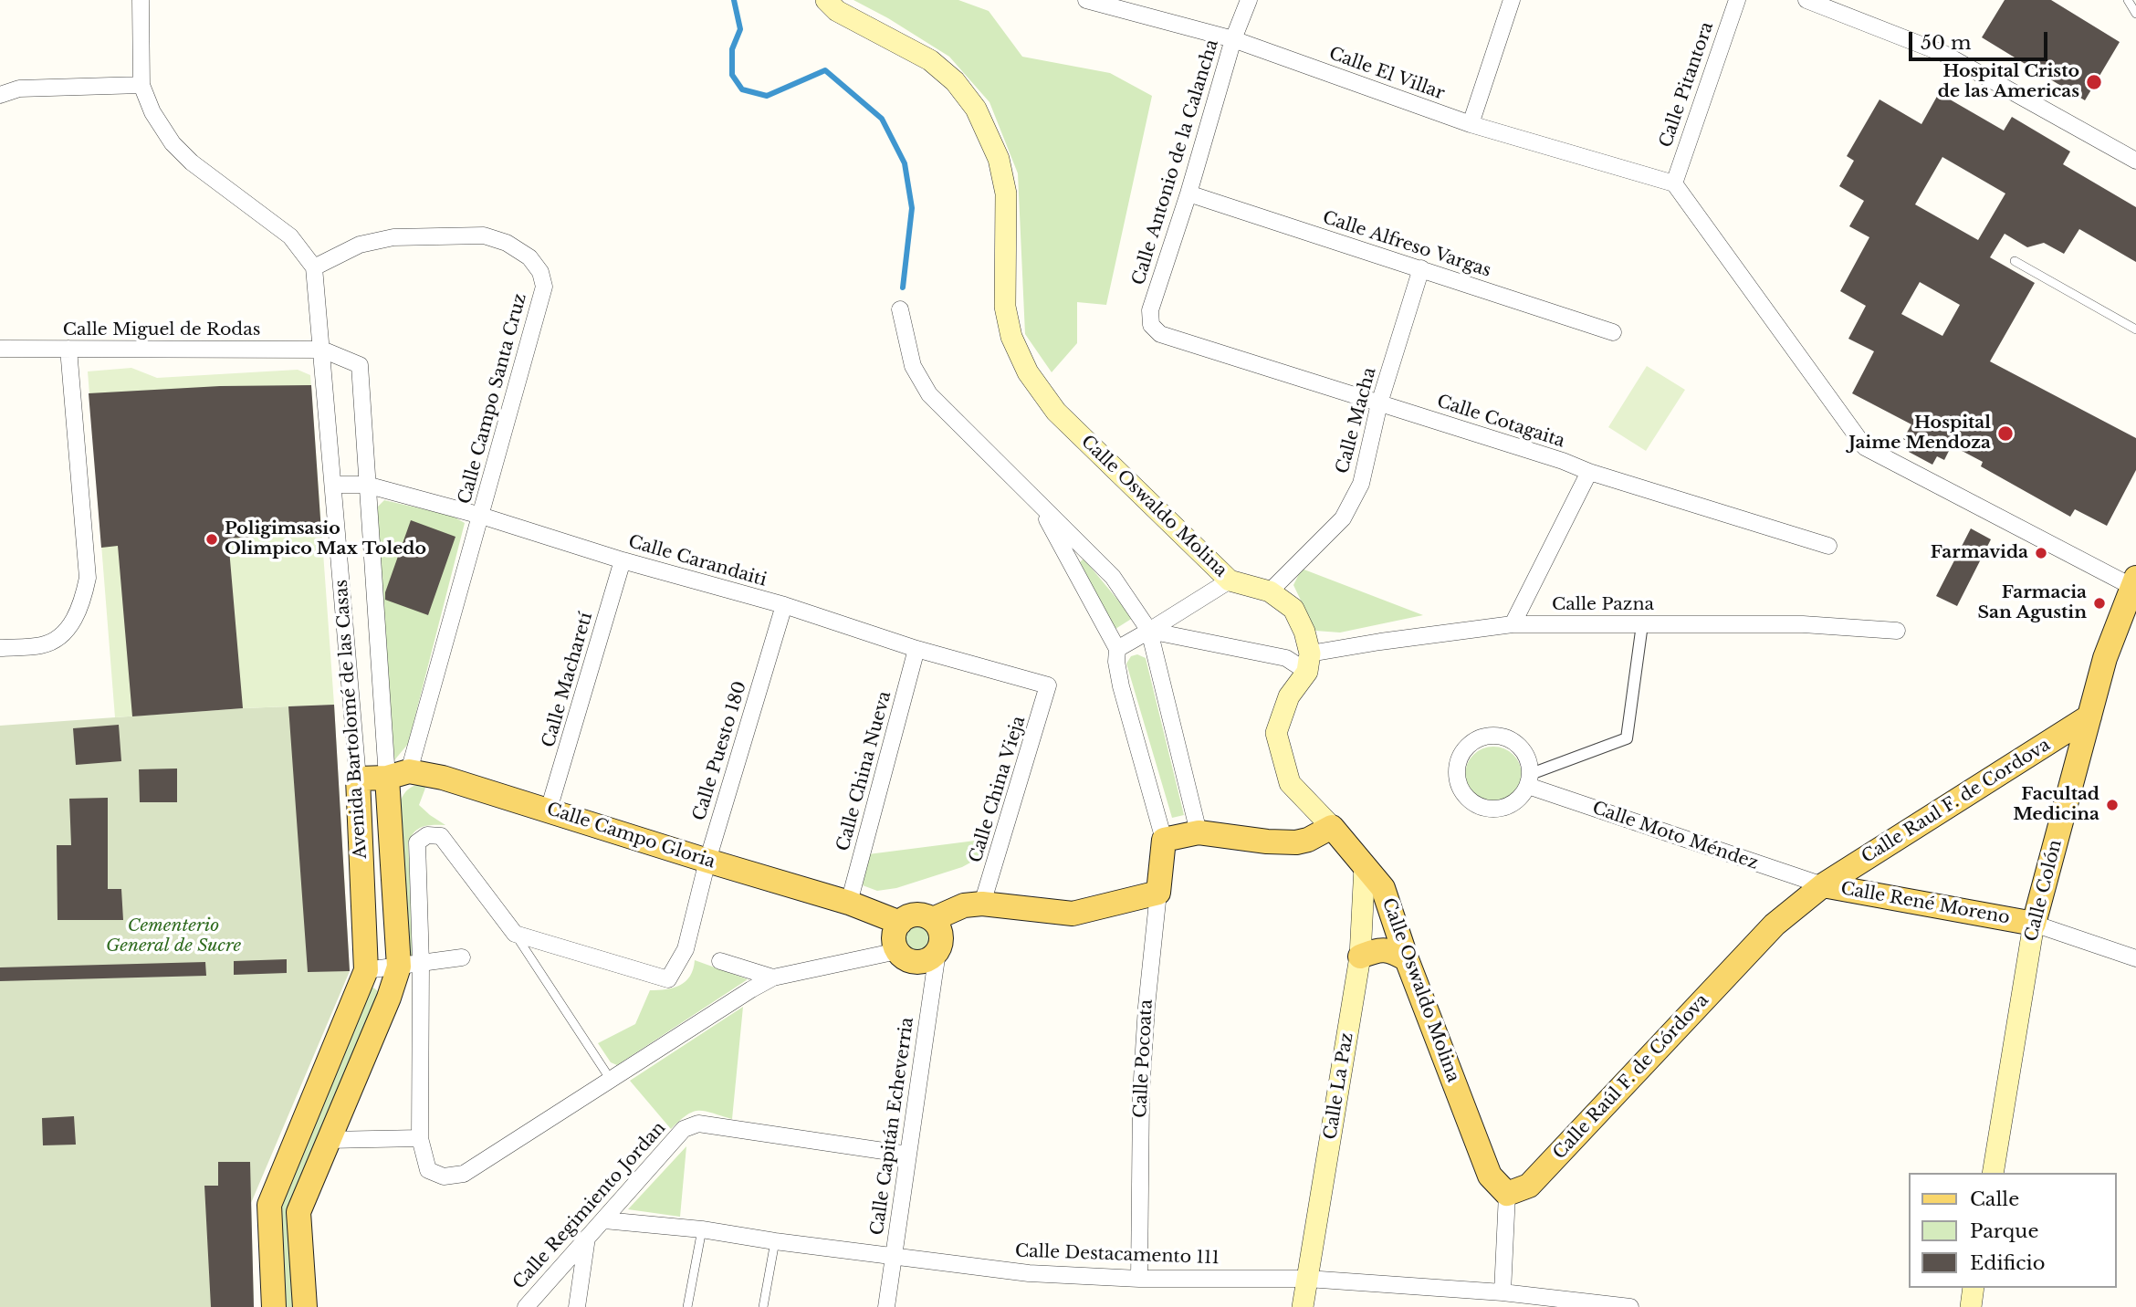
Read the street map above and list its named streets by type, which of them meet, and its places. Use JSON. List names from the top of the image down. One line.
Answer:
{"streets":{"main road":["Calle Oswaldo Molina","Avenida Bartolomé de las Casas","Calle Raul F. de Cordova","Calle Campo Gloria","Calle Colón","Calle René Moreno","Calle Pocoata","Calle Raúl F. de Córdova","Calle La Paz"],"street":["Calle El Villar","Calle Pitantora","Calle Antonio de la Calancha","Calle Alfreso Vargas","Calle Miguel de Rodas","Calle Campo Santa Cruz","Calle Macha","Calle Cotagaita","Calle Carandaiti","Calle Pazna","Calle Macharetí","Calle Puesto 180","Calle China Nueva","Calle China Vieja","Calle Moto Méndez","Calle Capitán Echeverria","Calle Regimiento Jordan","Calle Destacamento 111"]},"crossings":[["Calle El Villar","Calle Pitantora"],["Calle El Villar","Calle Antonio de la Calancha"],["Calle Antonio de la Calancha","Calle Alfreso Vargas"],["Calle Antonio de la Calancha","Calle Cotagaita"],["Calle Alfreso Vargas","Calle Macha"],["Calle Miguel de Rodas","Avenida Bartolomé de las Casas"],["Calle Campo Santa Cruz","Calle Carandaiti"],["Calle Campo Santa Cruz","Avenida Bartolomé de las Casas"],["Calle Campo Santa Cruz","Calle Campo Gloria"],["Calle Macha","Calle Cotagaita"],["Calle Macha","Calle Oswaldo Molina"],["Calle Oswaldo Molina","Calle Pazna"],["Calle Oswaldo Molina","Calle Raúl F. de Córdova"],["Calle Oswaldo Molina","Calle La Paz"],["Calle Carandaiti","Calle Macharetí"],["Calle Carandaiti","Avenida Bartolomé de las Casas"],["Calle Carandaiti","Calle Puesto 180"],["Calle Carandaiti","Calle China Nueva"],["Calle Carandaiti","Calle China Vieja"],["Calle Macharetí","Calle Campo Gloria"],["Avenida Bartolomé de las Casas","Calle Campo Gloria"],["Calle Puesto 180","Calle Campo Gloria"],["Calle China Nueva","Calle Campo Gloria"],["Calle Raul F. de Cordova","Calle Moto Méndez"],["Calle Raul F. de Cordova","Calle Colón"],["Calle Raul F. de Cordova","Calle René Moreno"],["Calle Raul F. de Cordova","Calle Raúl F. de Córdova"],["Calle Campo Gloria","Calle Capitán Echeverria"],["Calle Moto Méndez","Calle René Moreno"],["Calle Moto Méndez","Calle Raúl F. de Córdova"],["Calle Colón","Calle René Moreno"],["Calle René Moreno","Calle Raúl F. de Córdova"],["Calle Pocoata","Calle Destacamento 111"],["Calle La Paz","Calle Destacamento 111"],["Calle Capitán Echeverria","Calle Regimiento Jordan"],["Calle Capitán Echeverria","Calle Destacamento 111"],["Calle Regimiento Jordan","Calle Destacamento 111"]],"parks":["Cementerio General de Sucre"],"places":["Hospital Cristo de las Americas","Hospital Jaime Mendoza","Poligimsasio Olimpico Max Toledo","Farmavida","Farmacia San Agustin","Facultad Medicina"],"legend":["Calle","Parque","Edificio"],"scale_bar":"50 m"}
